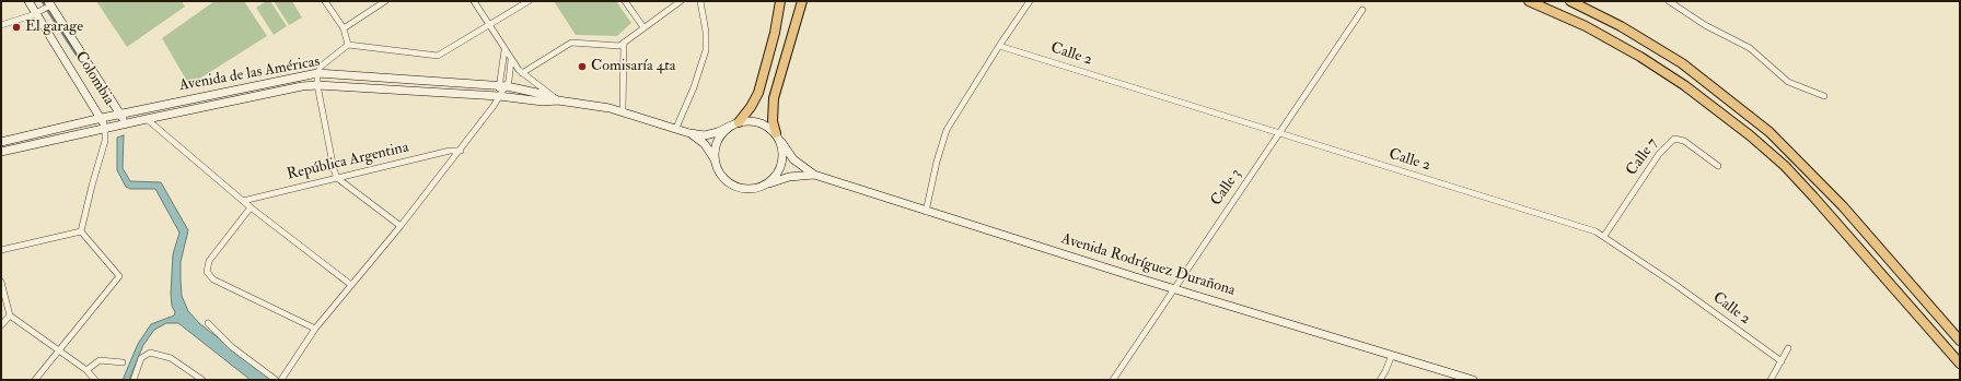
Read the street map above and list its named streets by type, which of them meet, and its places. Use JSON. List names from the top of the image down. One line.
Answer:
{"streets":{"main road":["Avenida de las Américas","Colombia","Avenida Rodríguez Durañona"],"street":["Calle 2","Calle 7","República Argentina","Calle 3"]},"crossings":[["Calle 2","Calle 7"],["Calle 2","Calle 3"],["Avenida de las Américas","Colombia"],["Calle 3","Avenida Rodríguez Durañona"]],"places":["El garage","Comisaría 4ta"]}
